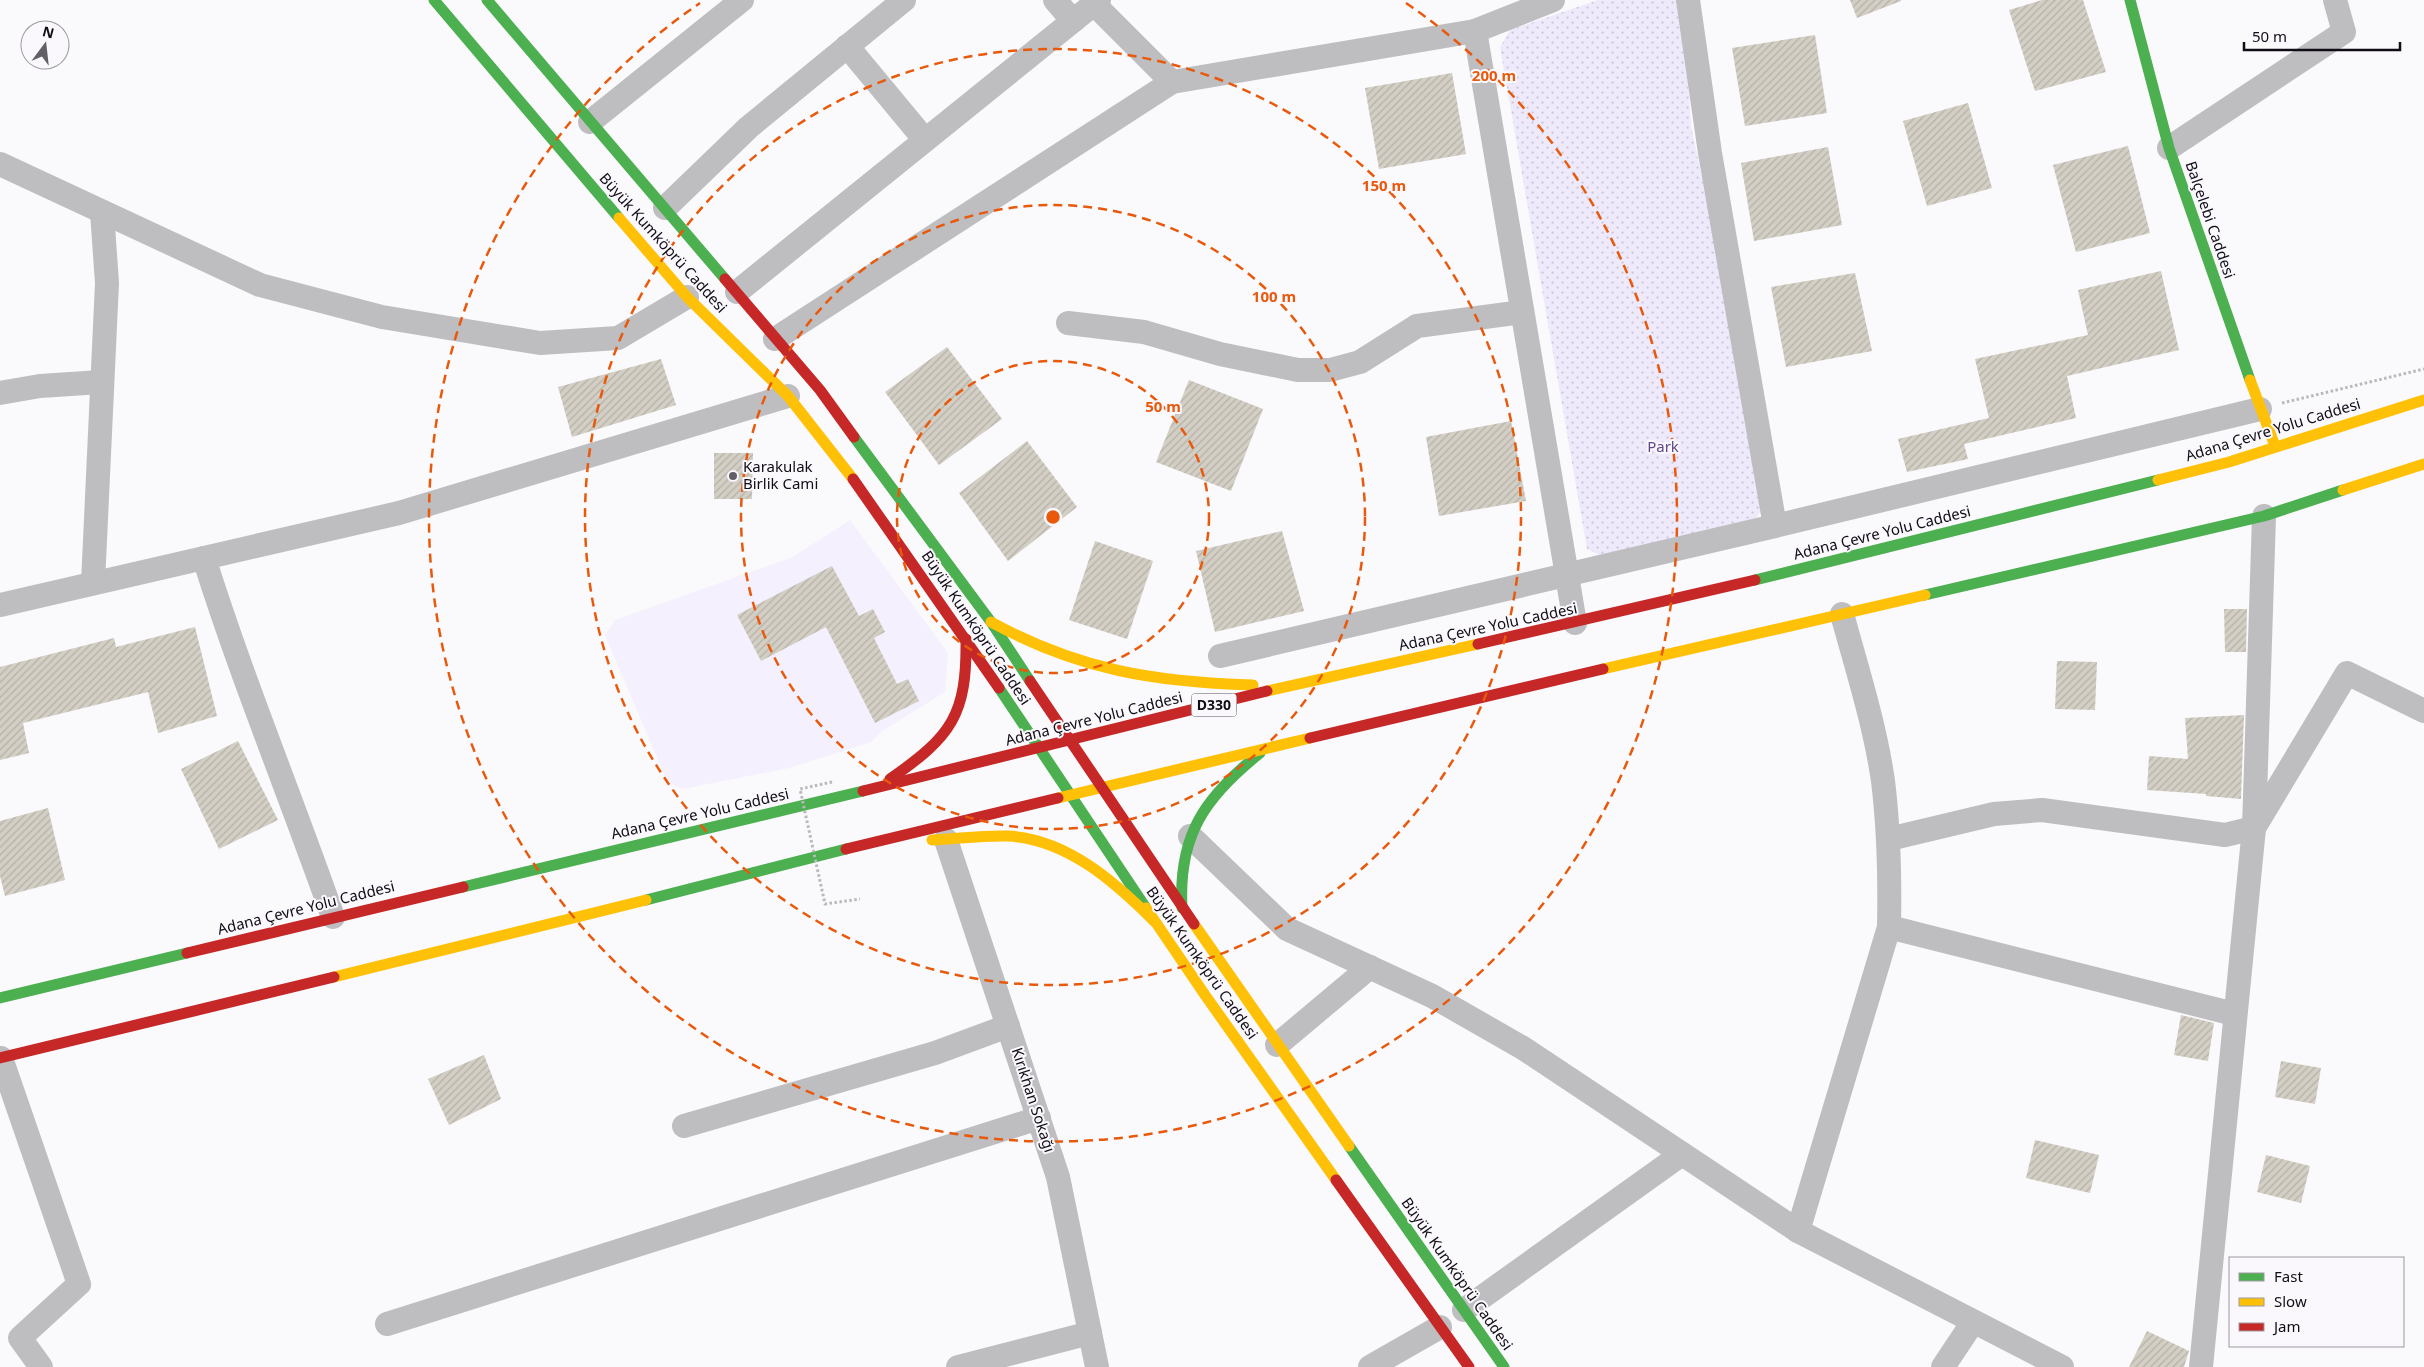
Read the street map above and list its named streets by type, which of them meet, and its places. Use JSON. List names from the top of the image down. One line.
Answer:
{"streets":{"main road":["Balçelebi Caddesi","Büyük Kumköprü Caddesi","Adana Çevre Yolu Caddesi","D330"],"street":["Kırıkhan Sokağı"]},"crossings":[["Balçelebi Caddesi","Adana Çevre Yolu Caddesi"],["Büyük Kumköprü Caddesi","Adana Çevre Yolu Caddesi"]],"parks":["Park"],"places":["Karakulak Birlik Cami"],"legend":["Fast","Slow","Jam"],"scale_bar":"50 m","north":"top","rings":["200 m","150 m","100 m","50 m"]}
